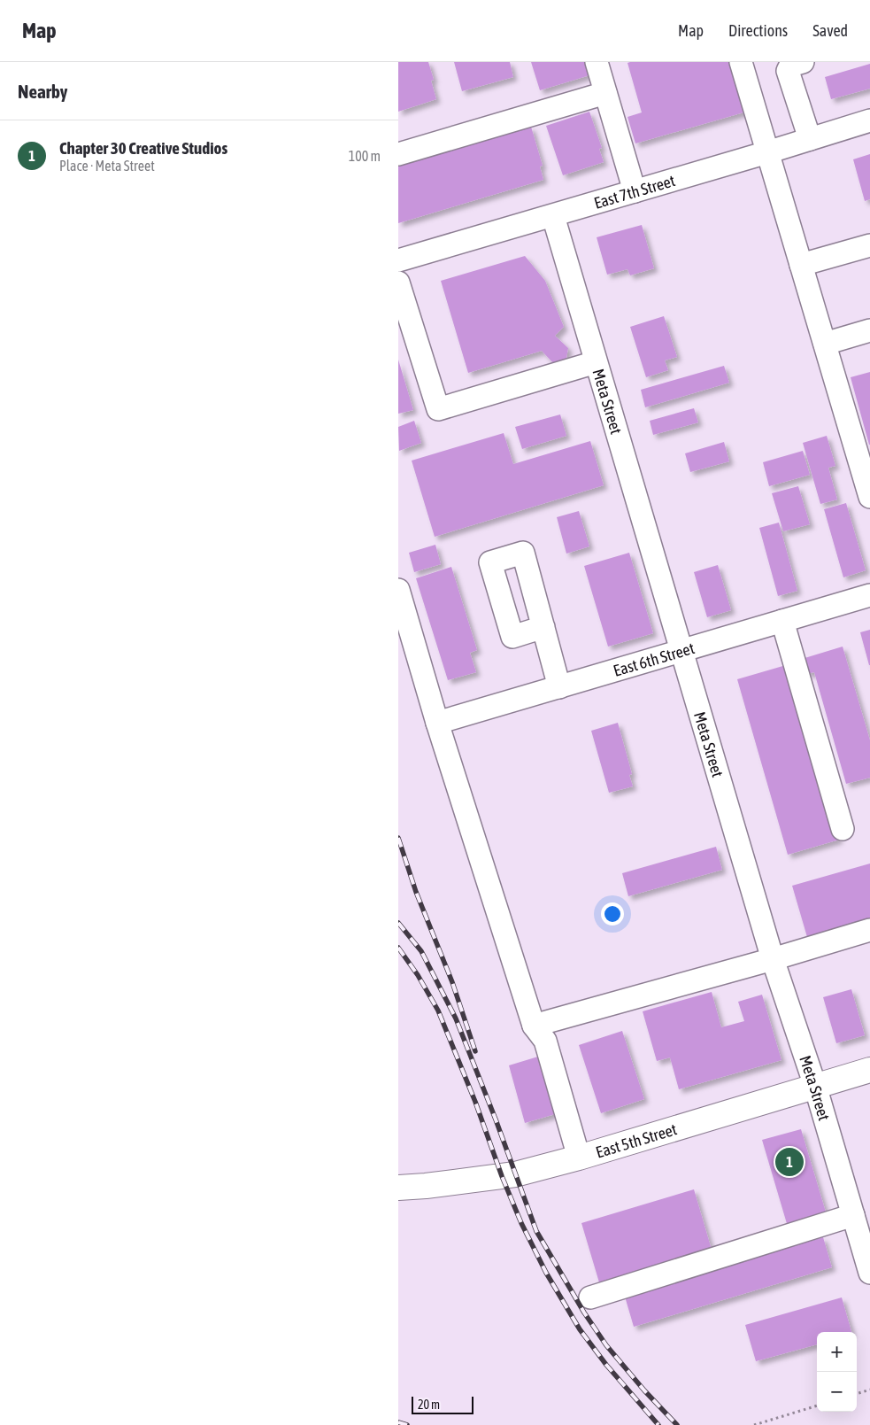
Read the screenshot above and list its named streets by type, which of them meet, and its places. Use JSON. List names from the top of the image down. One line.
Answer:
{"streets":{"main road":["East 5th Street"],"street":["East 7th Street","Meta Street","East 6th Street"]},"crossings":[["East 7th Street","Meta Street"],["Meta Street","East 6th Street"],["Meta Street","East 5th Street"]],"scale_bar":"20 m","page":{"header":"Map","nav":["Map","Directions","Saved"],"heading":"Nearby","list":[{"mark":"1","name":"Chapter 30 Creative Studios","note":"Place · Meta Street","value":"100 m"}],"pins":"1","map_buttons":["+","−"],"scale":"20 m"}}
